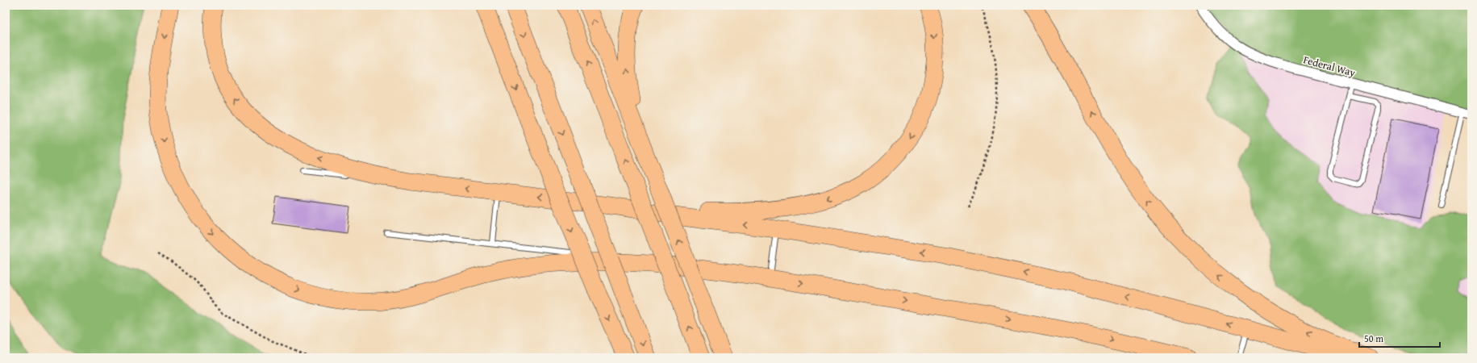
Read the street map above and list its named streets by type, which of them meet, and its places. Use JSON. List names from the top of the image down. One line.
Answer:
{"streets":{"street":["Federal Way"]},"scale_bar":"50 m"}
